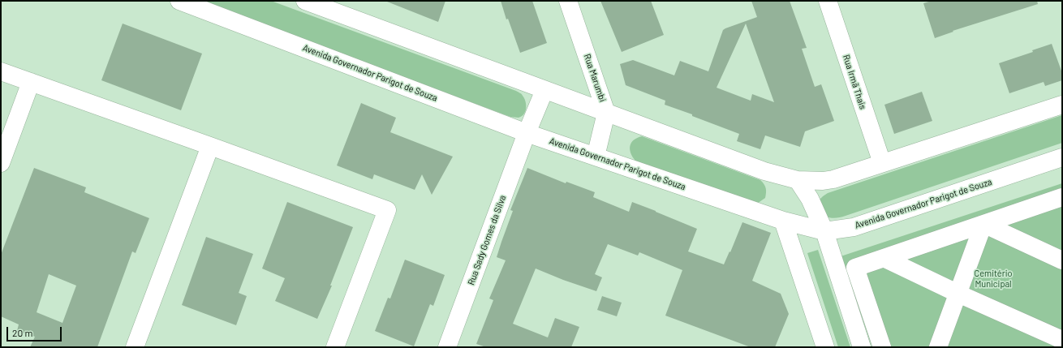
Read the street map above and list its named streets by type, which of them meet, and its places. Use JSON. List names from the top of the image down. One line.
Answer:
{"streets":{"street":["Avenida Governador Parigot de Souza","Rua Marumbi","Rua Irmã Thais","Rua Sady Gomes da Silva"]},"crossings":[["Avenida Governador Parigot de Souza","Rua Marumbi"],["Avenida Governador Parigot de Souza","Rua Sady Gomes da Silva"]],"parks":["Cemitério Municipal"],"scale_bar":"20 m"}
